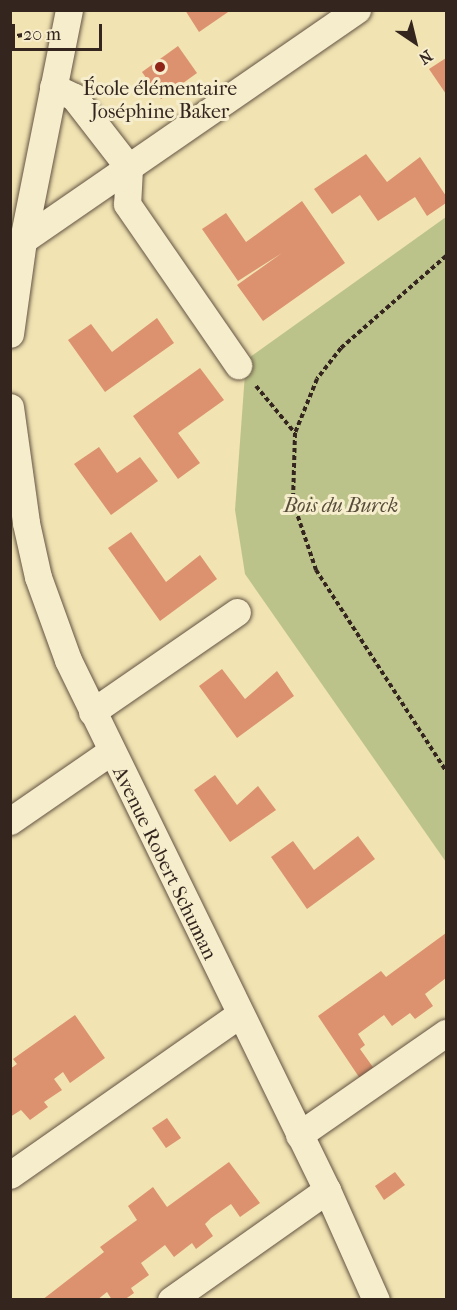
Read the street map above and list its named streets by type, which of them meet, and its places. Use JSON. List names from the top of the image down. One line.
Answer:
{"streets":{"street":["Avenue Robert Schuman"]},"parks":["Bois du Burck"],"places":["École élémentaire Joséphine Baker"],"scale_bar":"20 m","north":"bottom right"}
